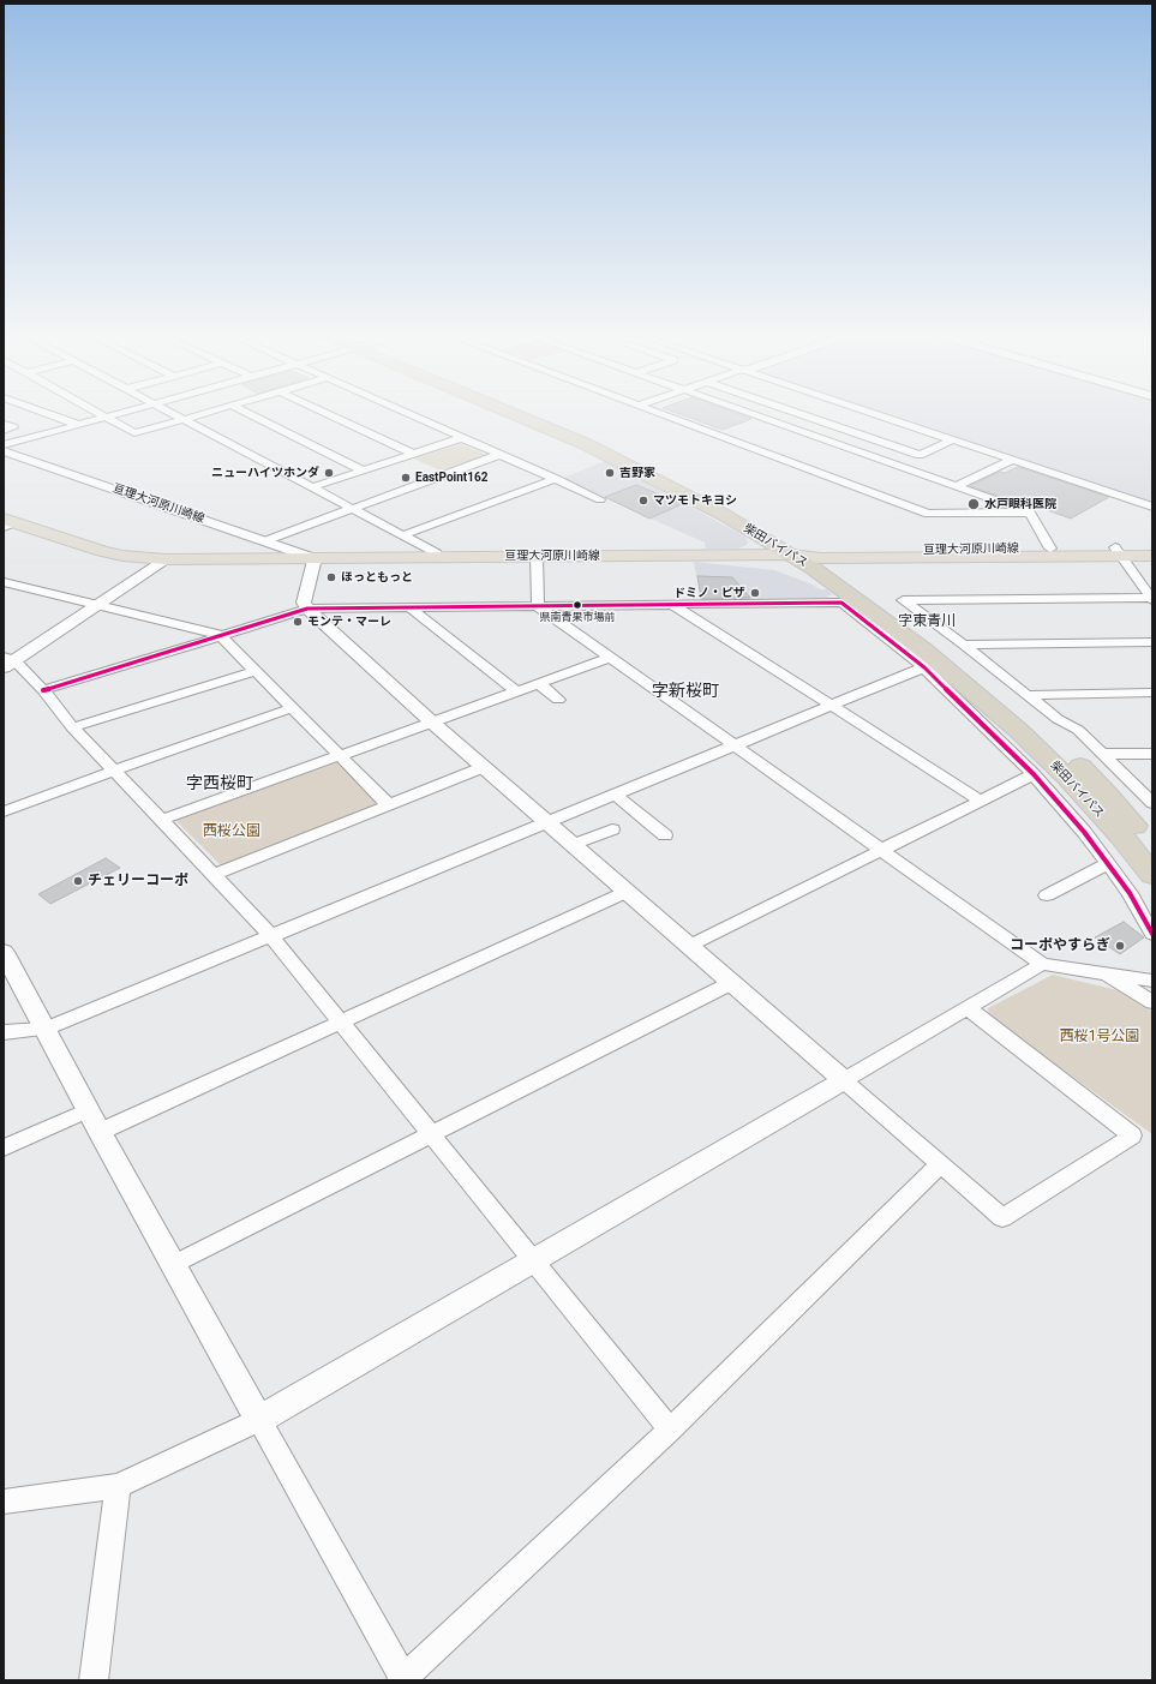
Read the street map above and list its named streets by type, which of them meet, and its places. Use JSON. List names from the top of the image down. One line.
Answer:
{"streets":{"highway":["柴田バイパス"],"main road":["亘理大河原川崎線"]},"crossings":[["亘理大河原川崎線","柴田バイパス"]],"districts":["字東青川","字新桜町","字西桜町"],"parks":["西桜公園","西桜1号公園"],"places":["ニューハイツホンダ","吉野家","EastPoint162","マツモトキヨシ","水戸眼科医院","ほっともっと","ドミノ・ピザ","県南青果市場前","モンテ・マーレ","チェリーコーポ","コーポやすらぎ"]}
